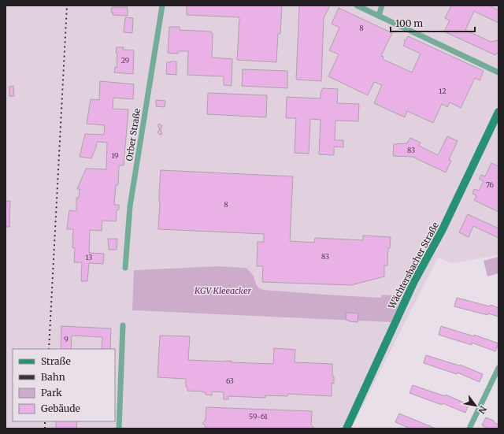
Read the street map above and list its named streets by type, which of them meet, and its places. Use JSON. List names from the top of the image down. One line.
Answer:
{"streets":{"street":["Orber Straße","Wächtersbacher Straße"]},"parks":["KGV Kleeacker"],"house_numbers":["8","29","12","83","19","76","8","83","13","9","63","59-61"],"legend":["Straße","Bahn","Park","Gebäude"],"scale_bar":"100 m","north":"bottom right"}
